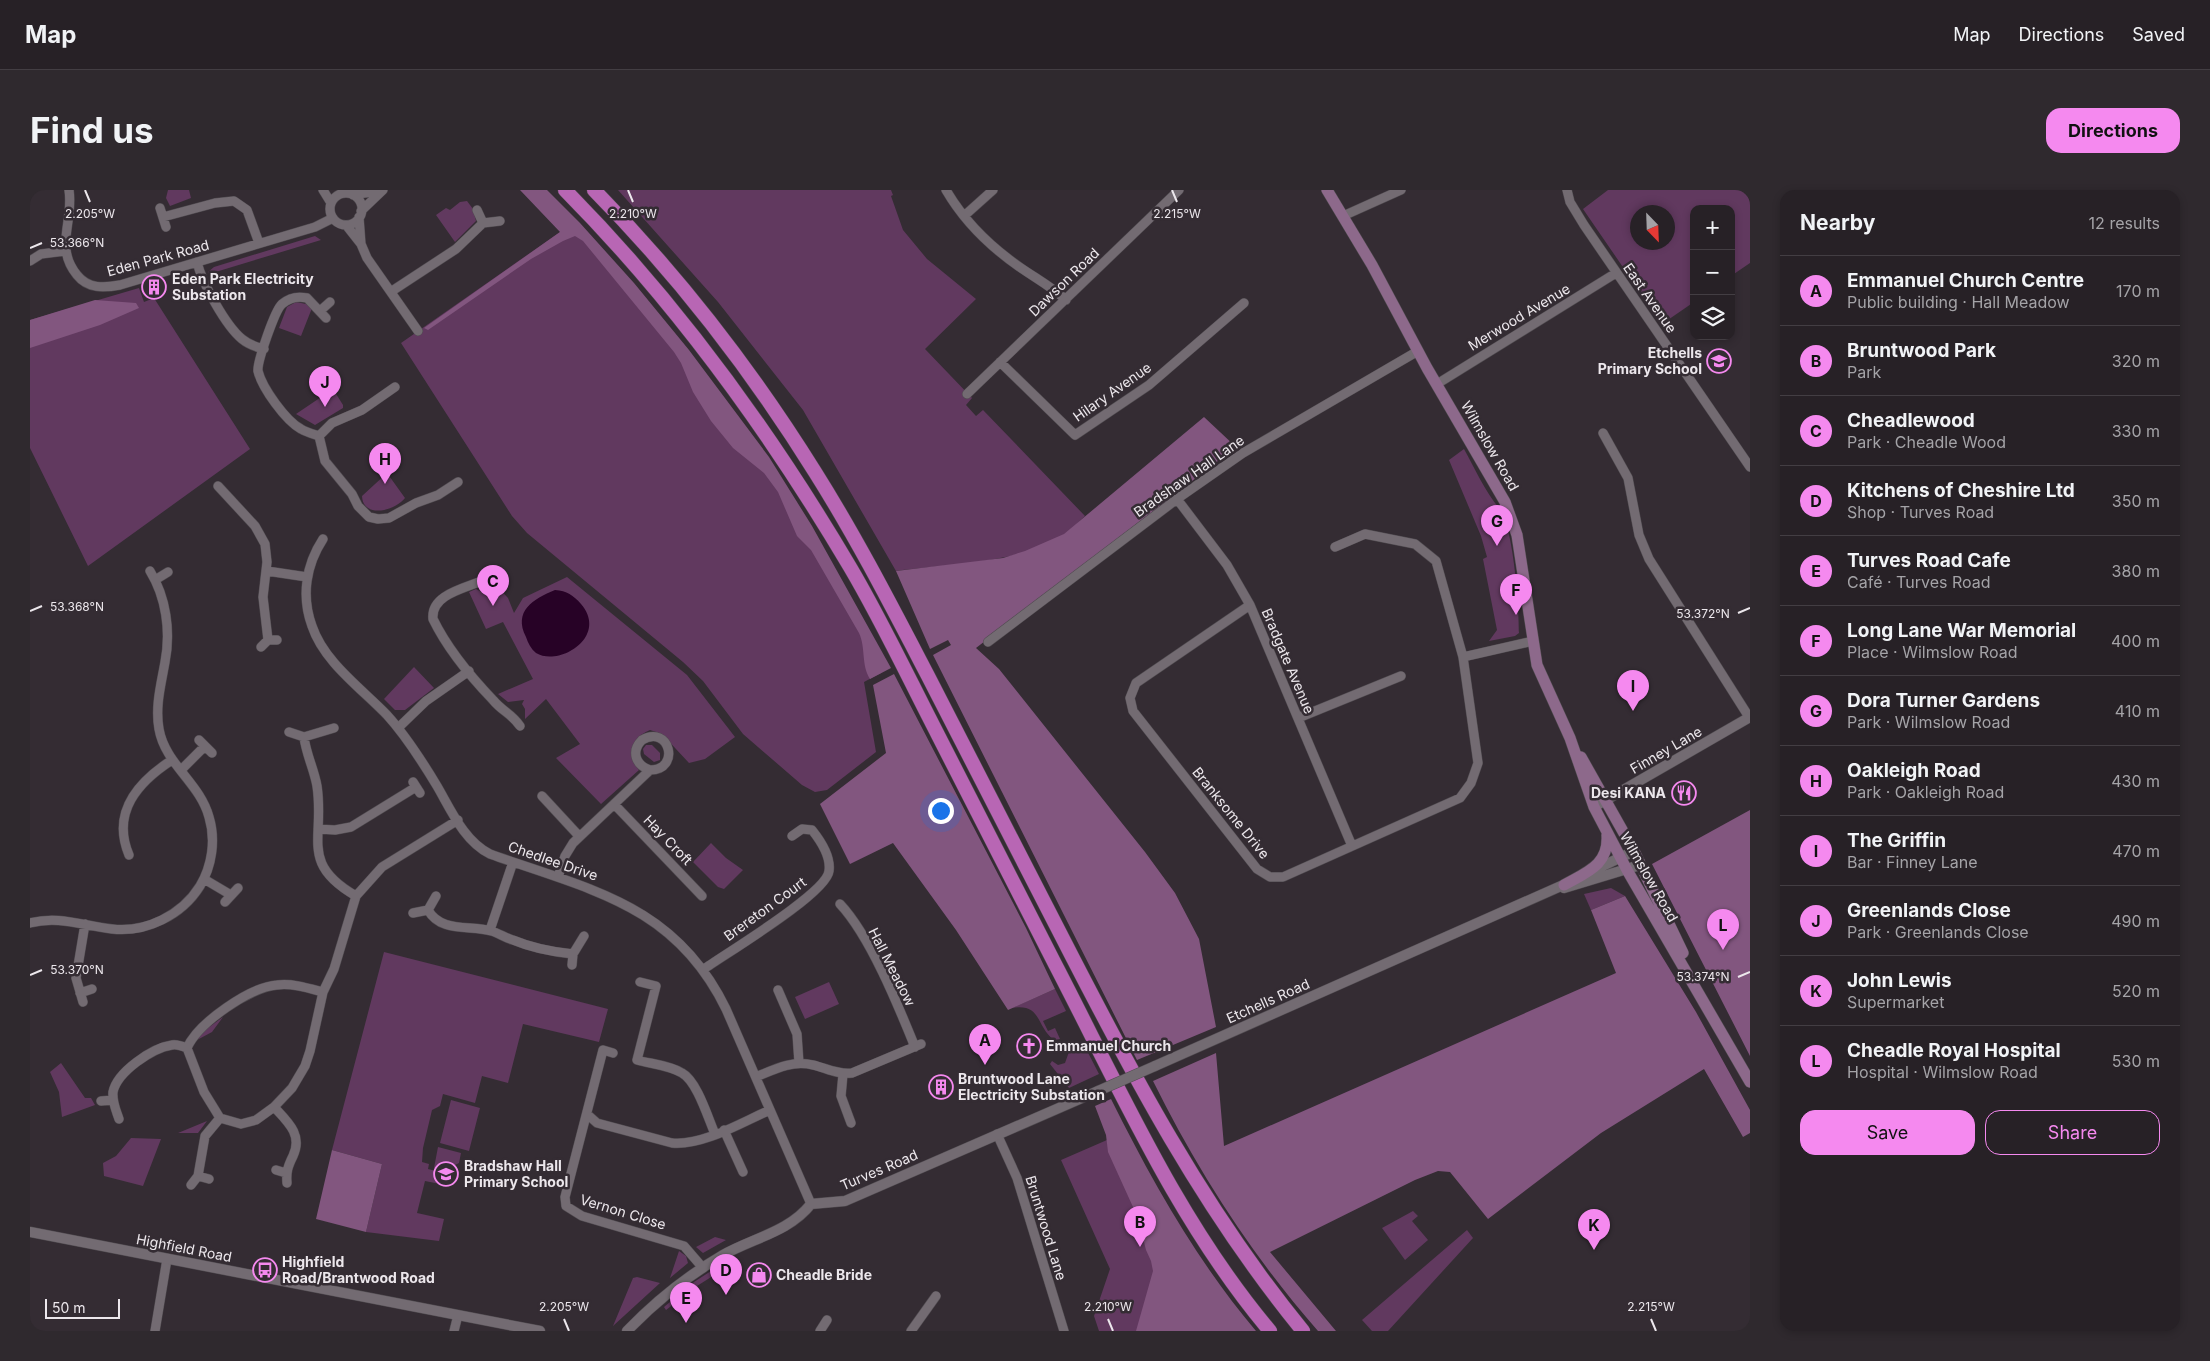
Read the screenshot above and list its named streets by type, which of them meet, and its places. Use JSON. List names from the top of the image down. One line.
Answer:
{"streets":{"main road":["Wilmslow Road"],"street":["Eden Park Road","Dawson Road","East Avenue","Merwood Avenue","Hilary Avenue","Bradshaw Hall Lane","Bradgate Avenue","Finney Lane","Branksome Drive","Hay Croft","Chedlee Drive","Brereton Court","Hall Meadow","Etchells Road","Turves Road","Vernon Close","Bruntwood Lane","Highfield Road"]},"crossings":[["Dawson Road","Hilary Avenue"],["East Avenue","Merwood Avenue"],["Merwood Avenue","Wilmslow Road"],["Wilmslow Road","Bradshaw Hall Lane"],["Wilmslow Road","Finney Lane"],["Wilmslow Road","Etchells Road"],["Bradshaw Hall Lane","Bradgate Avenue"],["Bradgate Avenue","Branksome Drive"],["Chedlee Drive","Brereton Court"],["Chedlee Drive","Hall Meadow"],["Chedlee Drive","Turves Road"],["Etchells Road","Turves Road"],["Etchells Road","Bruntwood Lane"],["Turves Road","Bruntwood Lane"]],"places":{"building":["Eden Park Electricity Substation","Bruntwood Lane Electricity Substation"],"school or university":["Etchells Primary School","Bradshaw Hall Primary School"],"restaurant":["Desi KANA"],"church":["Emmanuel Church"],"bus stop":["Highfield Road/Brantwood Road"],"shop":["Cheadle Bride"]},"scale_bar":"50 m","north":"bottom right","page":{"header":"Map","nav":["Map","Directions","Saved"],"buttons":["Directions",["Save","Share"]],"title":"Find us","heading":["Nearby","12 results"],"map_buttons":["+","−"],"list":[{"mark":"A","name":"Emmanuel Church Centre","note":"Public building · Hall Meadow","value":"170 m"},{"mark":"B","name":"Bruntwood Park","note":"Park","value":"320 m"},{"mark":"C","name":"Cheadlewood","note":"Park · Cheadle Wood","value":"330 m"},{"mark":"D","name":"Kitchens of Cheshire Ltd","note":"Shop · Turves Road","value":"350 m"},{"mark":"E","name":"Turves Road Cafe","note":"Café · Turves Road","value":"380 m"},{"mark":"F","name":"Long Lane War Memorial","note":"Place · Wilmslow Road","value":"400 m"},{"mark":"G","name":"Dora Turner Gardens","note":"Park · Wilmslow Road","value":"410 m"},{"mark":"H","name":"Oakleigh Road","note":"Park · Oakleigh Road","value":"430 m"},{"mark":"I","name":"The Griffin","note":"Bar · Finney Lane","value":"470 m"},{"mark":"J","name":"Greenlands Close","note":"Park · Greenlands Close","value":"490 m"},{"mark":"K","name":"John Lewis","note":"Supermarket","value":"520 m"},{"mark":"L","name":"Cheadle Royal Hospital","note":"Hospital · Wilmslow Road","value":"530 m"}],"pins":["J","H","G","C","F","I","L","A","B","K","D","E"],"scale":"50 m"},"coordinates":["2.205°W","2.210°W","2.215°W","53.366°N","53.368°N","53.372°N","53.370°N","53.374°N"]}
